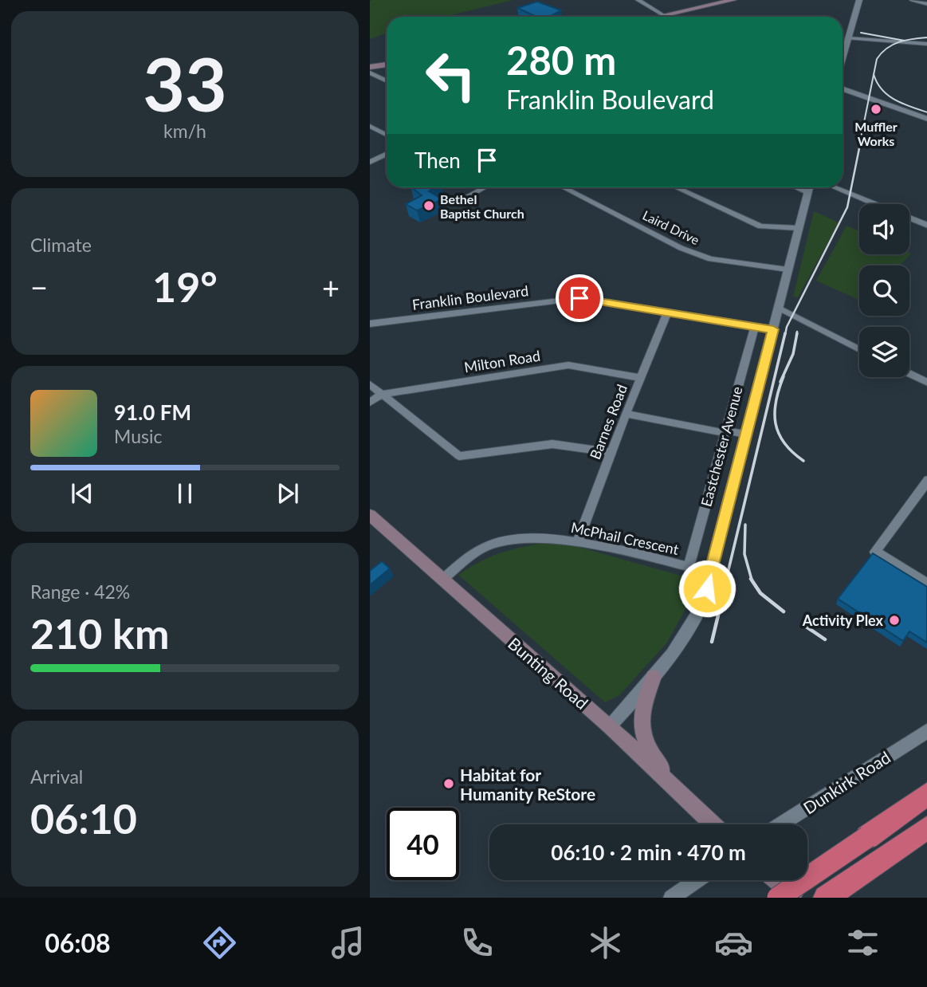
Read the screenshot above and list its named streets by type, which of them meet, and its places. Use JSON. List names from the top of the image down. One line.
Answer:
{"streets":{"main road":["Bunting Road"],"street":["Laird Drive","Franklin Boulevard","Milton Road","Barnes Road","Eastchester Avenue","McPhail Crescent","Dunkirk Road"]},"crossings":[["Laird Drive","Eastchester Avenue"],["Franklin Boulevard","Barnes Road"],["Franklin Boulevard","Eastchester Avenue"],["Milton Road","Barnes Road"],["Barnes Road","McPhail Crescent"],["Eastchester Avenue","McPhail Crescent"],["Eastchester Avenue","Bunting Road"],["McPhail Crescent","Bunting Road"]],"places":["Muffler Works","Bethel Baptist Church","Activity Plex","Habitat for Humanity ReStore"],"page":{"tile":[["33","km/h"],"Climate",["Range · 42%","210 km"],["Arrival","06:10"]],"turn":["280 m","Franklin Boulevard"],"then":"Then","heat":["−","19°","+"],"song":["91.0 FM","Music"],"limit":"40","trip":"06:10 · 2 min · 470 m","tabs":"06:08"}}
